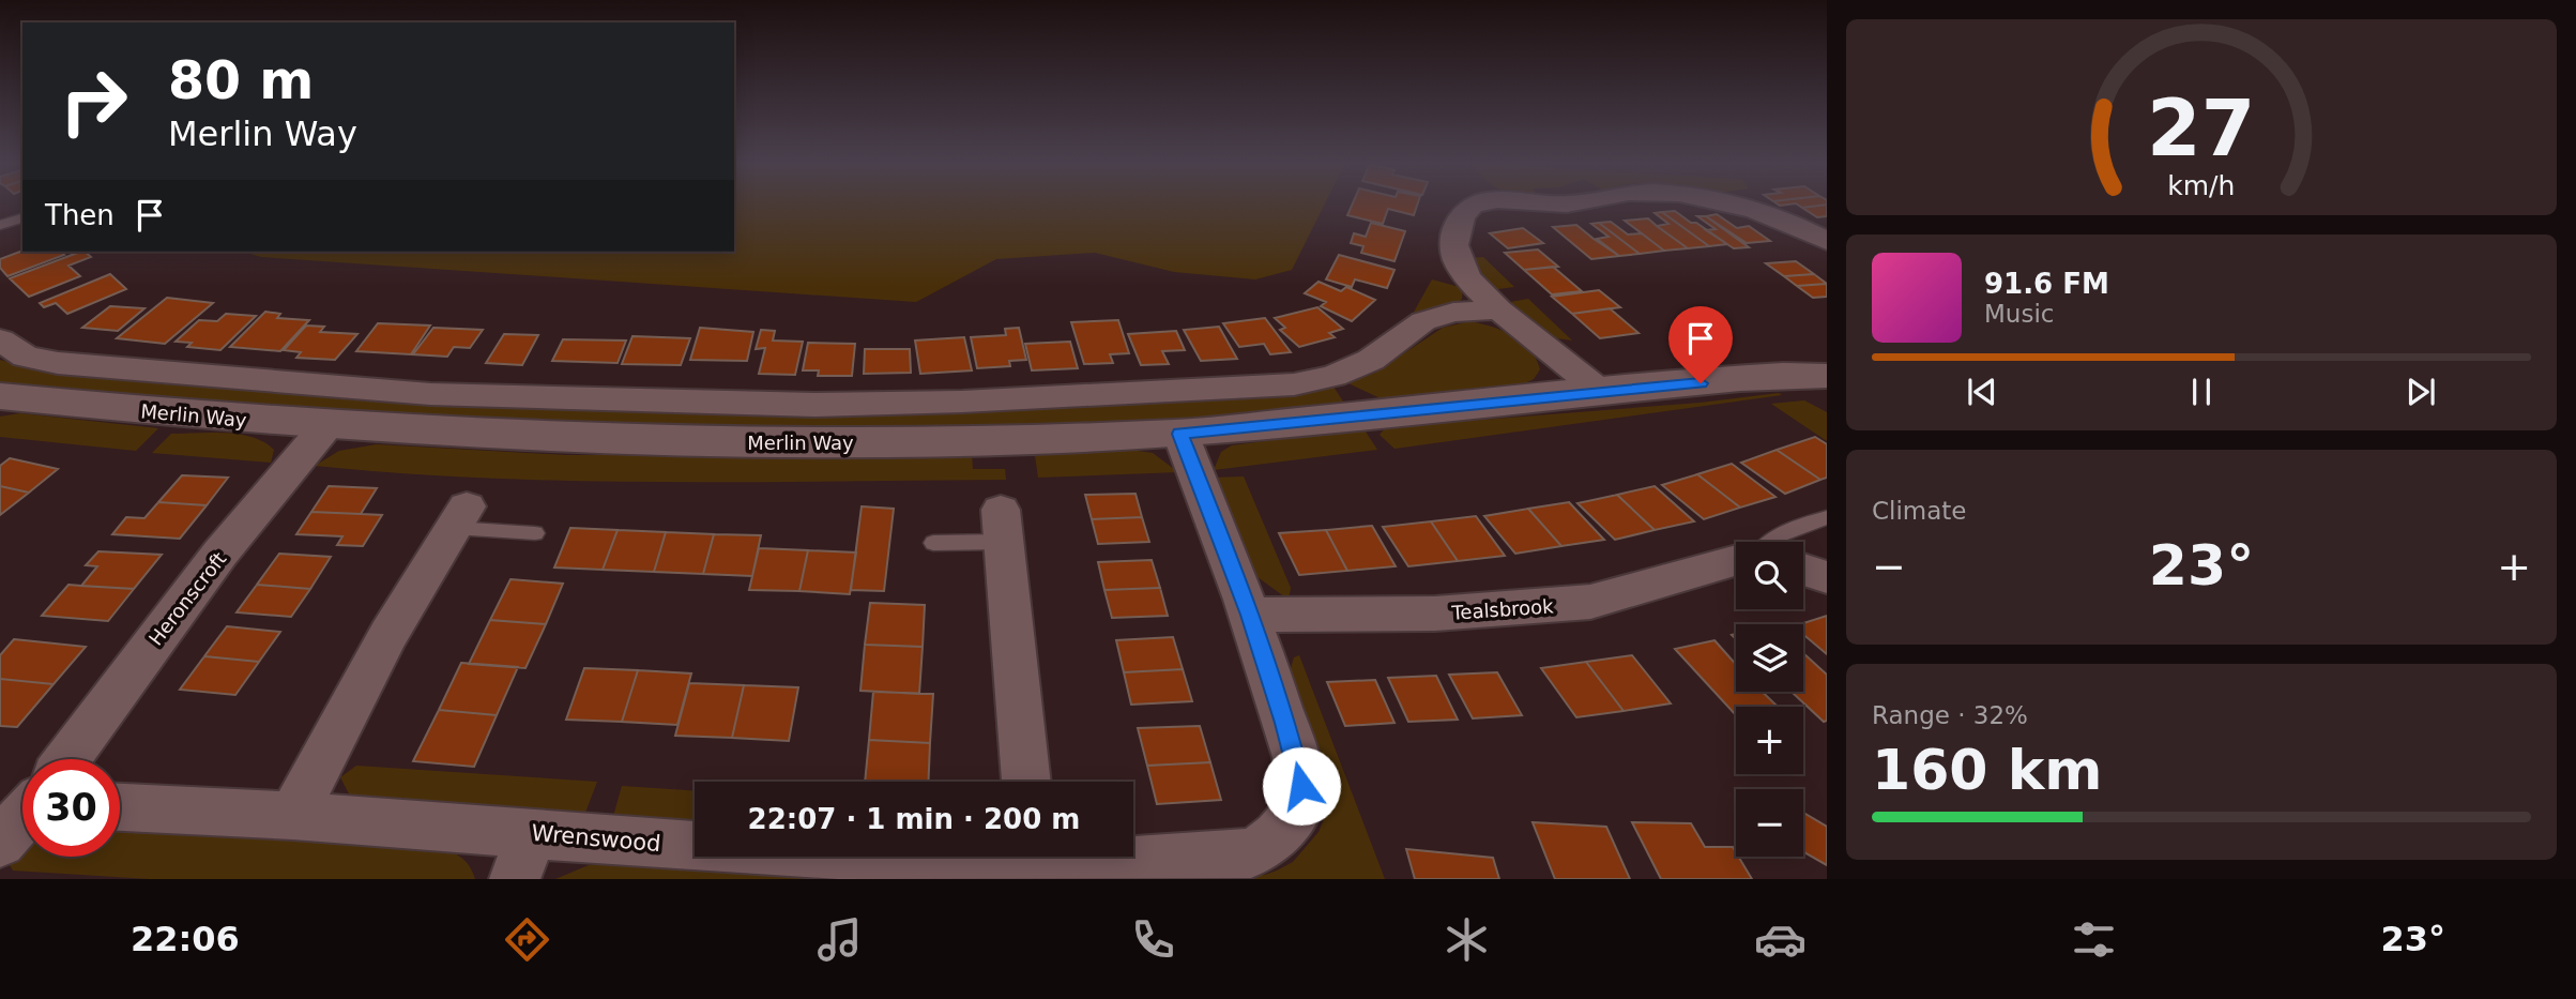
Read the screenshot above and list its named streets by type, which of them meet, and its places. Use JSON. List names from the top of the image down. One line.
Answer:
{"streets":{"street":["Merlin Way","Heronscroft","Tealsbrook","Wrenswood"]},"crossings":[["Merlin Way","Heronscroft"],["Merlin Way","Wrenswood"],["Tealsbrook","Wrenswood"]],"page":{"turn":["80 m","Merlin Way"],"then":"Then","song":["91.6 FM","Music"],"tile":["Climate",["Range · 32%","160 km"]],"heat":["−","23°","+"],"map_buttons":["+","−"],"limit":"30","trip":"22:07 · 1 min · 200 m","tabs":["22:06","23°"],"gauge":["27","km/h"]}}
